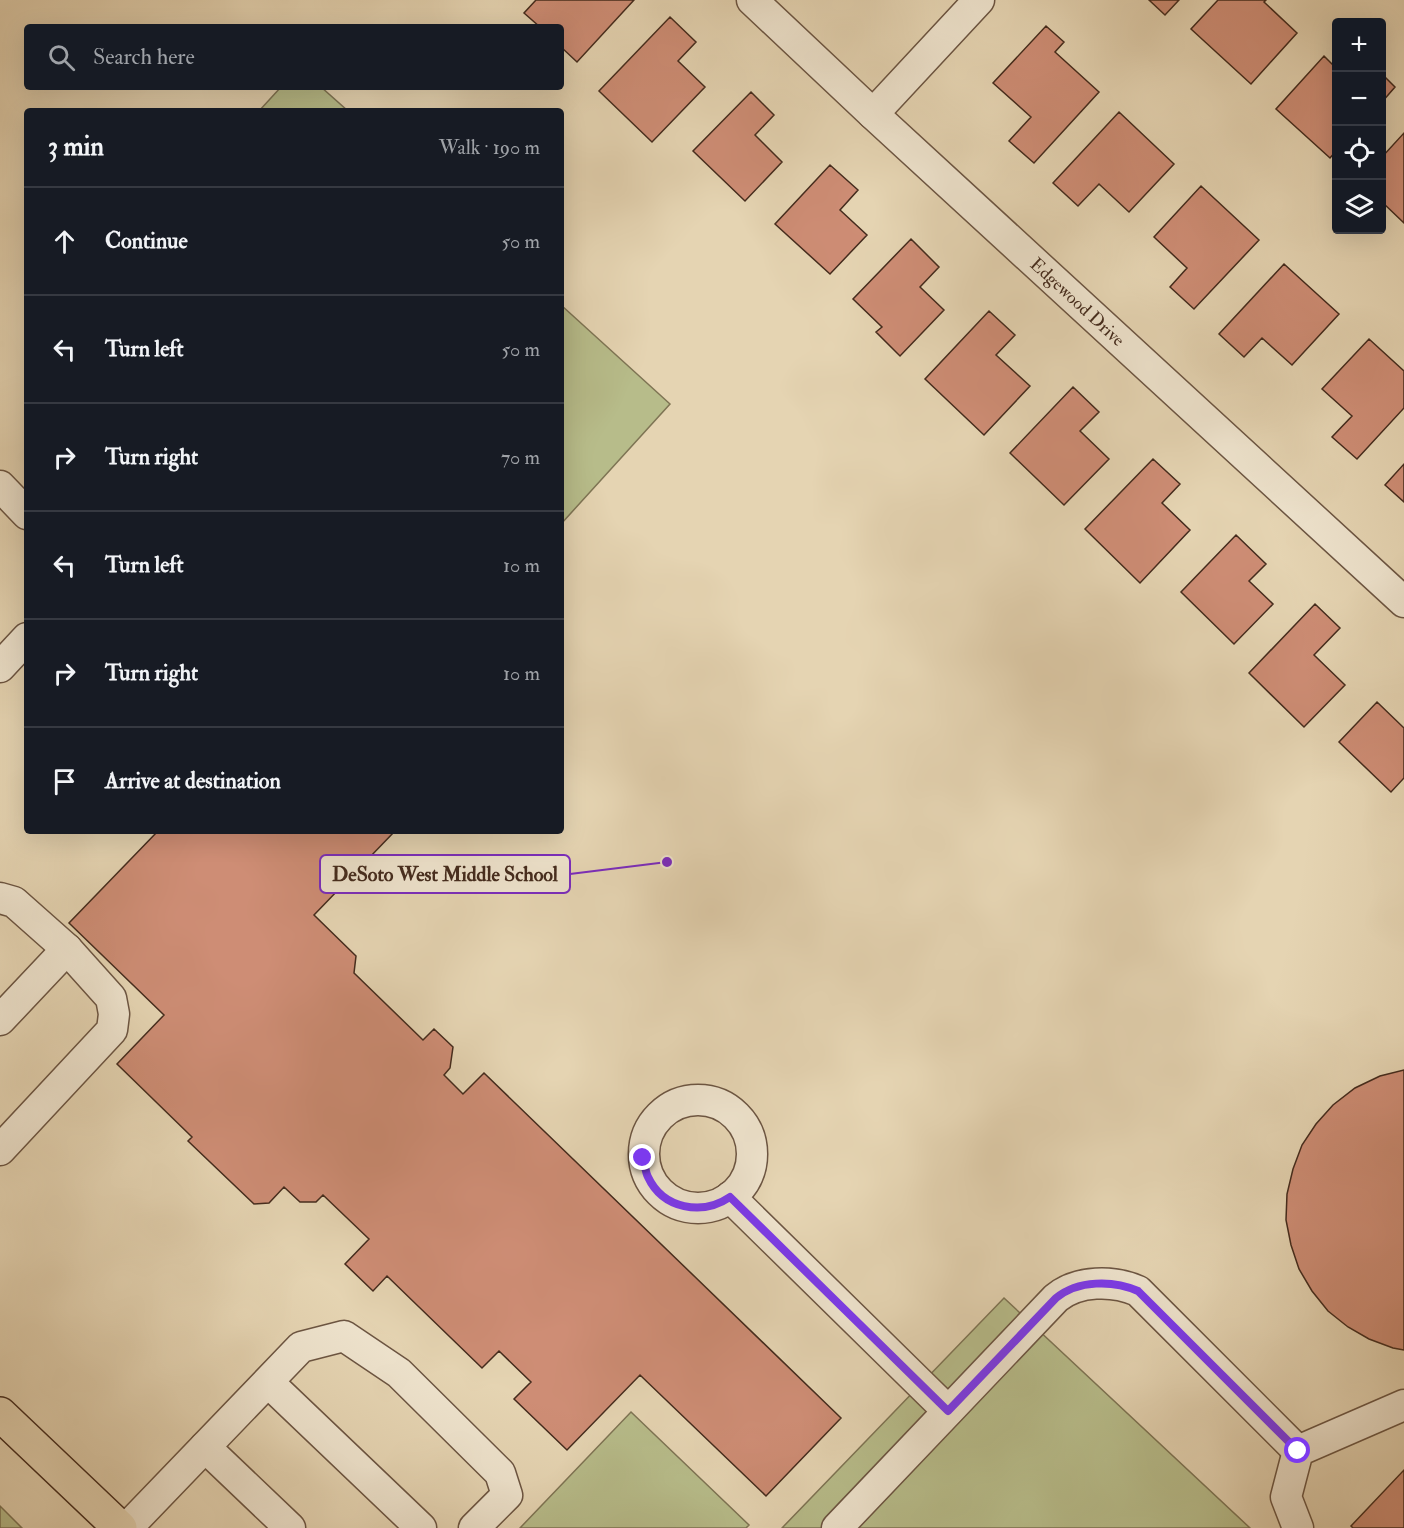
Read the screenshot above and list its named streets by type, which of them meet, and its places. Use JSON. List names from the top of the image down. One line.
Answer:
{"streets":{"street":["Edgewood Drive"]},"places":["DeSoto West Middle School"],"page":{"map_buttons":["+","−"],"search":"Search here","heading":["3 min","Walk · 190 m"],"list":[["Continue","50 m"],["Turn left","50 m"],["Turn right","70 m"],["Turn left","10 m"],["Turn right","10 m"],"Arrive at destination"]}}
